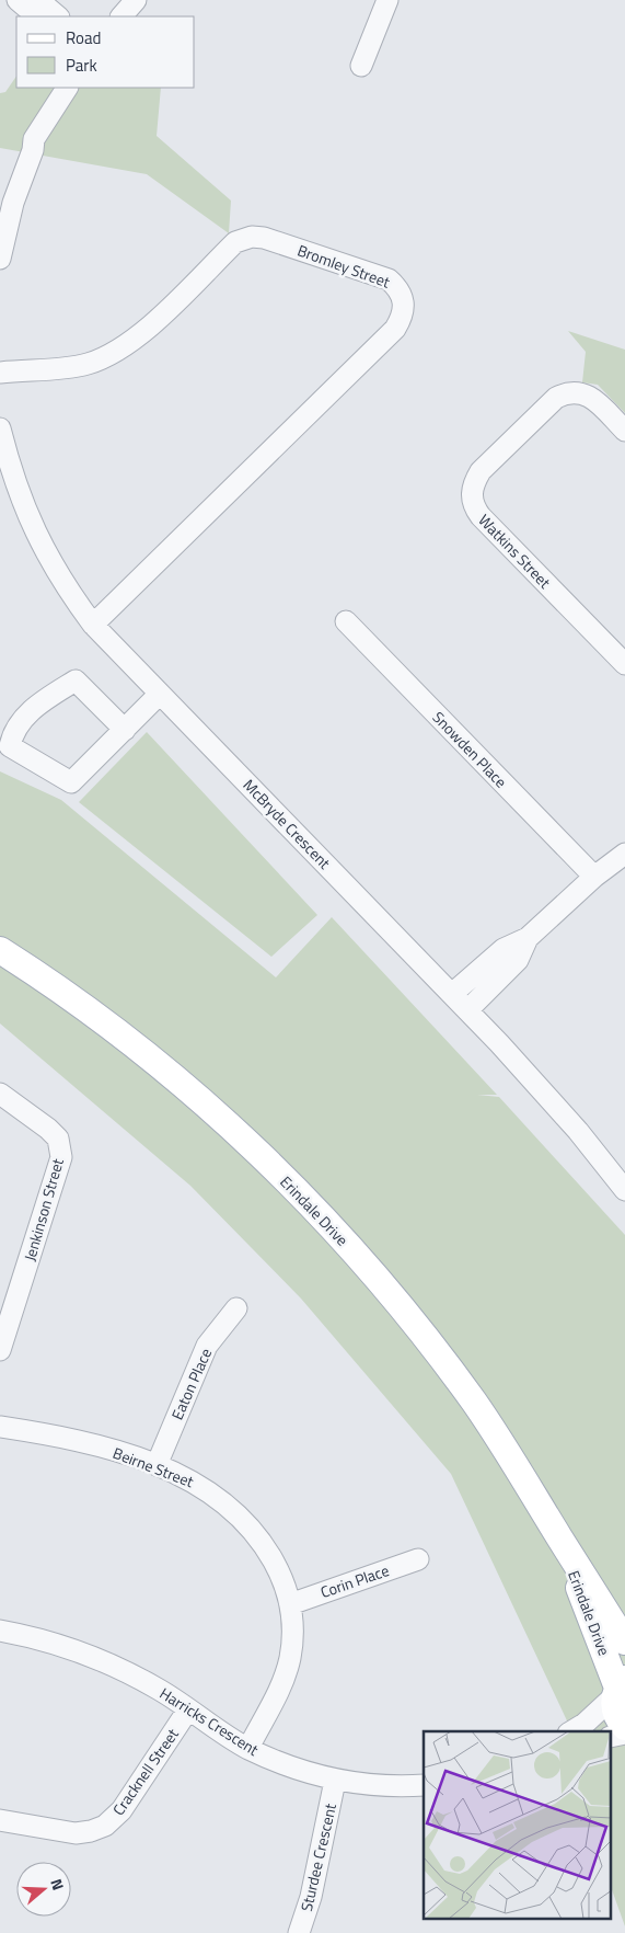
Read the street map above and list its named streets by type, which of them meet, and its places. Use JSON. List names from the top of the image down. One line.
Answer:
{"streets":{"main road":["Erindale Drive"],"street":["Bromley Street","Watkins Street","Snowden Place","McBryde Crescent","Jenkinson Street","Eaton Place","Beirne Street","Corin Place","Harricks Crescent","Cracknell Street","Sturdee Crescent"]},"crossings":[["Bromley Street","McBryde Crescent"],["Eaton Place","Beirne Street"],["Beirne Street","Corin Place"],["Beirne Street","Harricks Crescent"],["Harricks Crescent","Cracknell Street"],["Harricks Crescent","Sturdee Crescent"]],"legend":["Road","Park"],"north":"right"}
